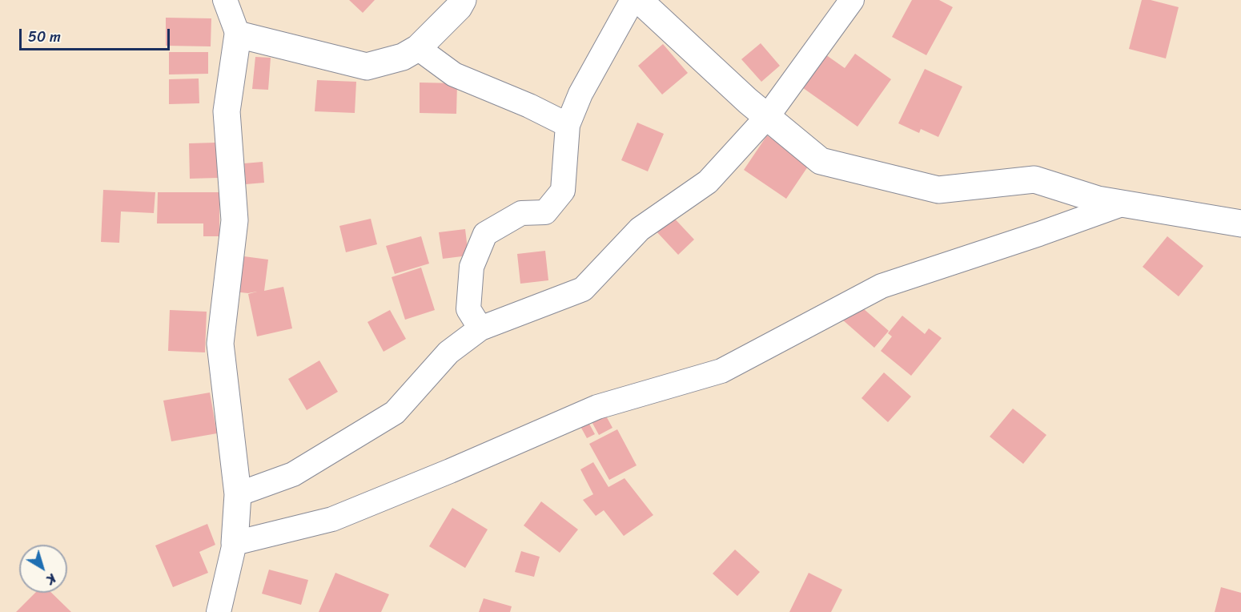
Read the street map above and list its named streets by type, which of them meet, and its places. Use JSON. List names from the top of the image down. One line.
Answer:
{"scale_bar":"50 m","north":"bottom right"}
